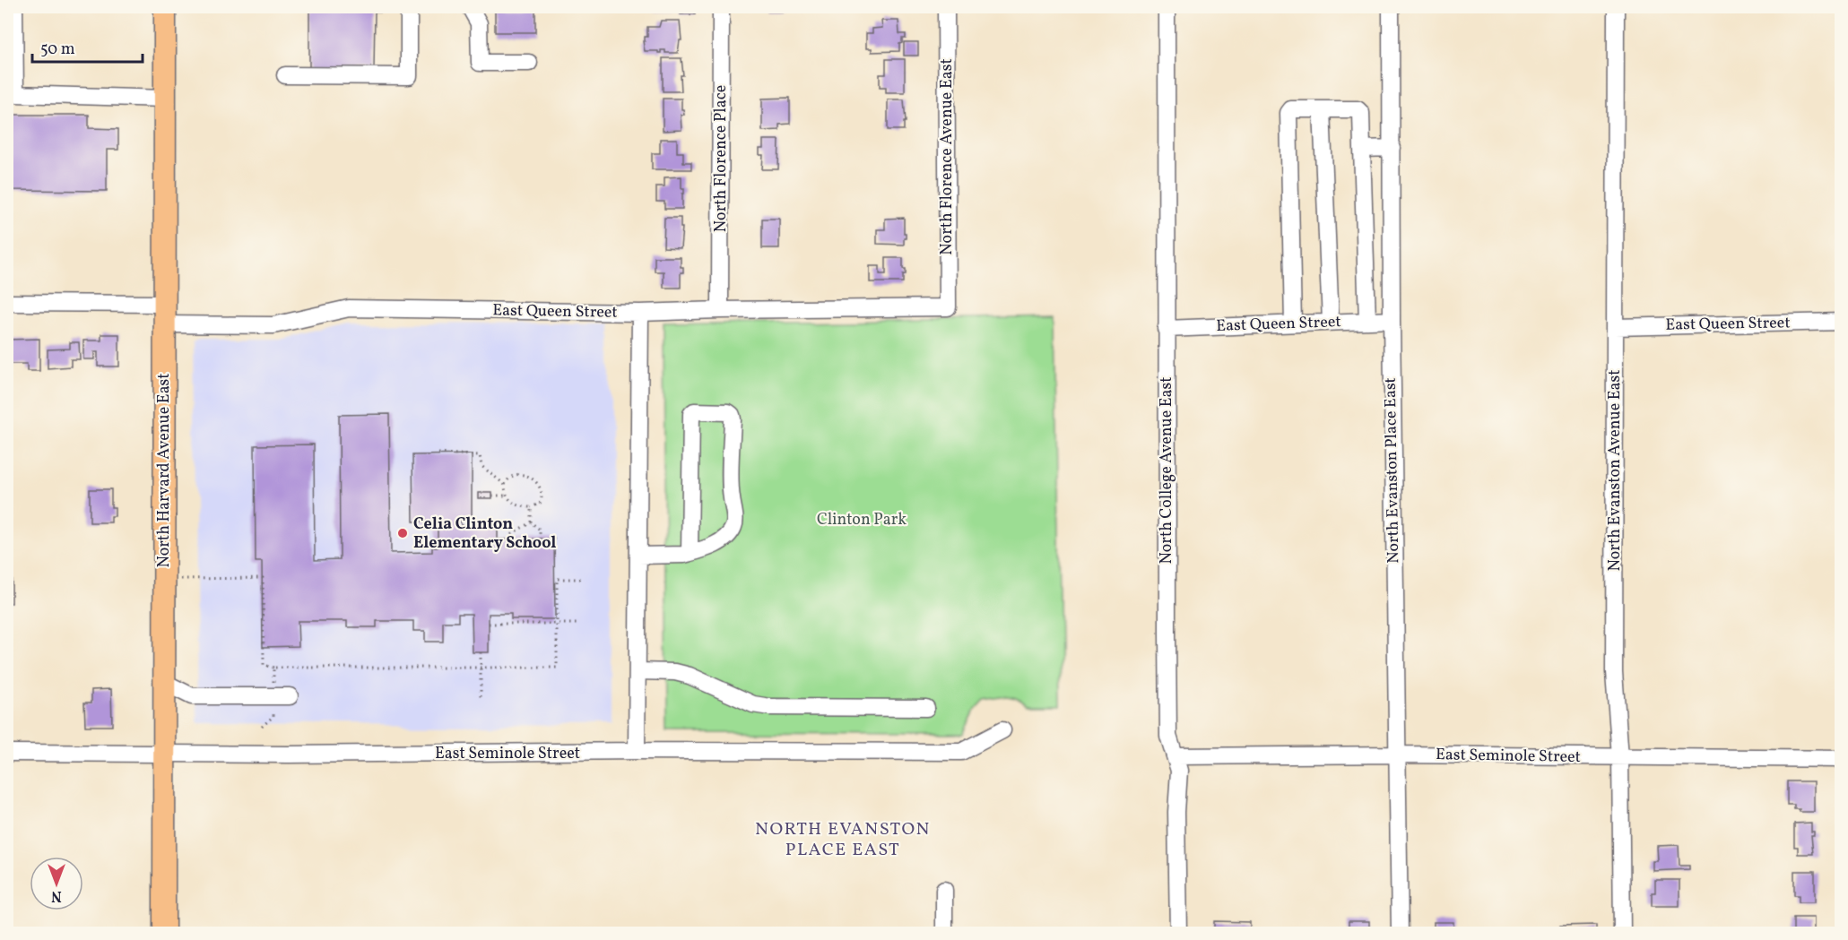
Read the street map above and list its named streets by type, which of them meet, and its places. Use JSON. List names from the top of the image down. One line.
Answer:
{"streets":{"main road":["North Harvard Avenue East"],"street":["North Florence Avenue East","North Florence Place","East Queen Street","North College Avenue East","North Evanston Place East","North Evanston Avenue East","East Seminole Street"]},"crossings":[["North Florence Avenue East","East Queen Street"],["North Florence Place","East Queen Street"],["East Queen Street","North Harvard Avenue East"],["East Queen Street","North College Avenue East"],["East Queen Street","North Evanston Place East"],["East Queen Street","North Evanston Avenue East"],["North Harvard Avenue East","East Seminole Street"],["North College Avenue East","East Seminole Street"],["North Evanston Place East","East Seminole Street"],["North Evanston Avenue East","East Seminole Street"]],"districts":["NORTH EVANSTON PLACE EAST"],"parks":["Clinton Park"],"places":["Celia Clinton Elementary School"],"scale_bar":"50 m","north":"bottom"}
